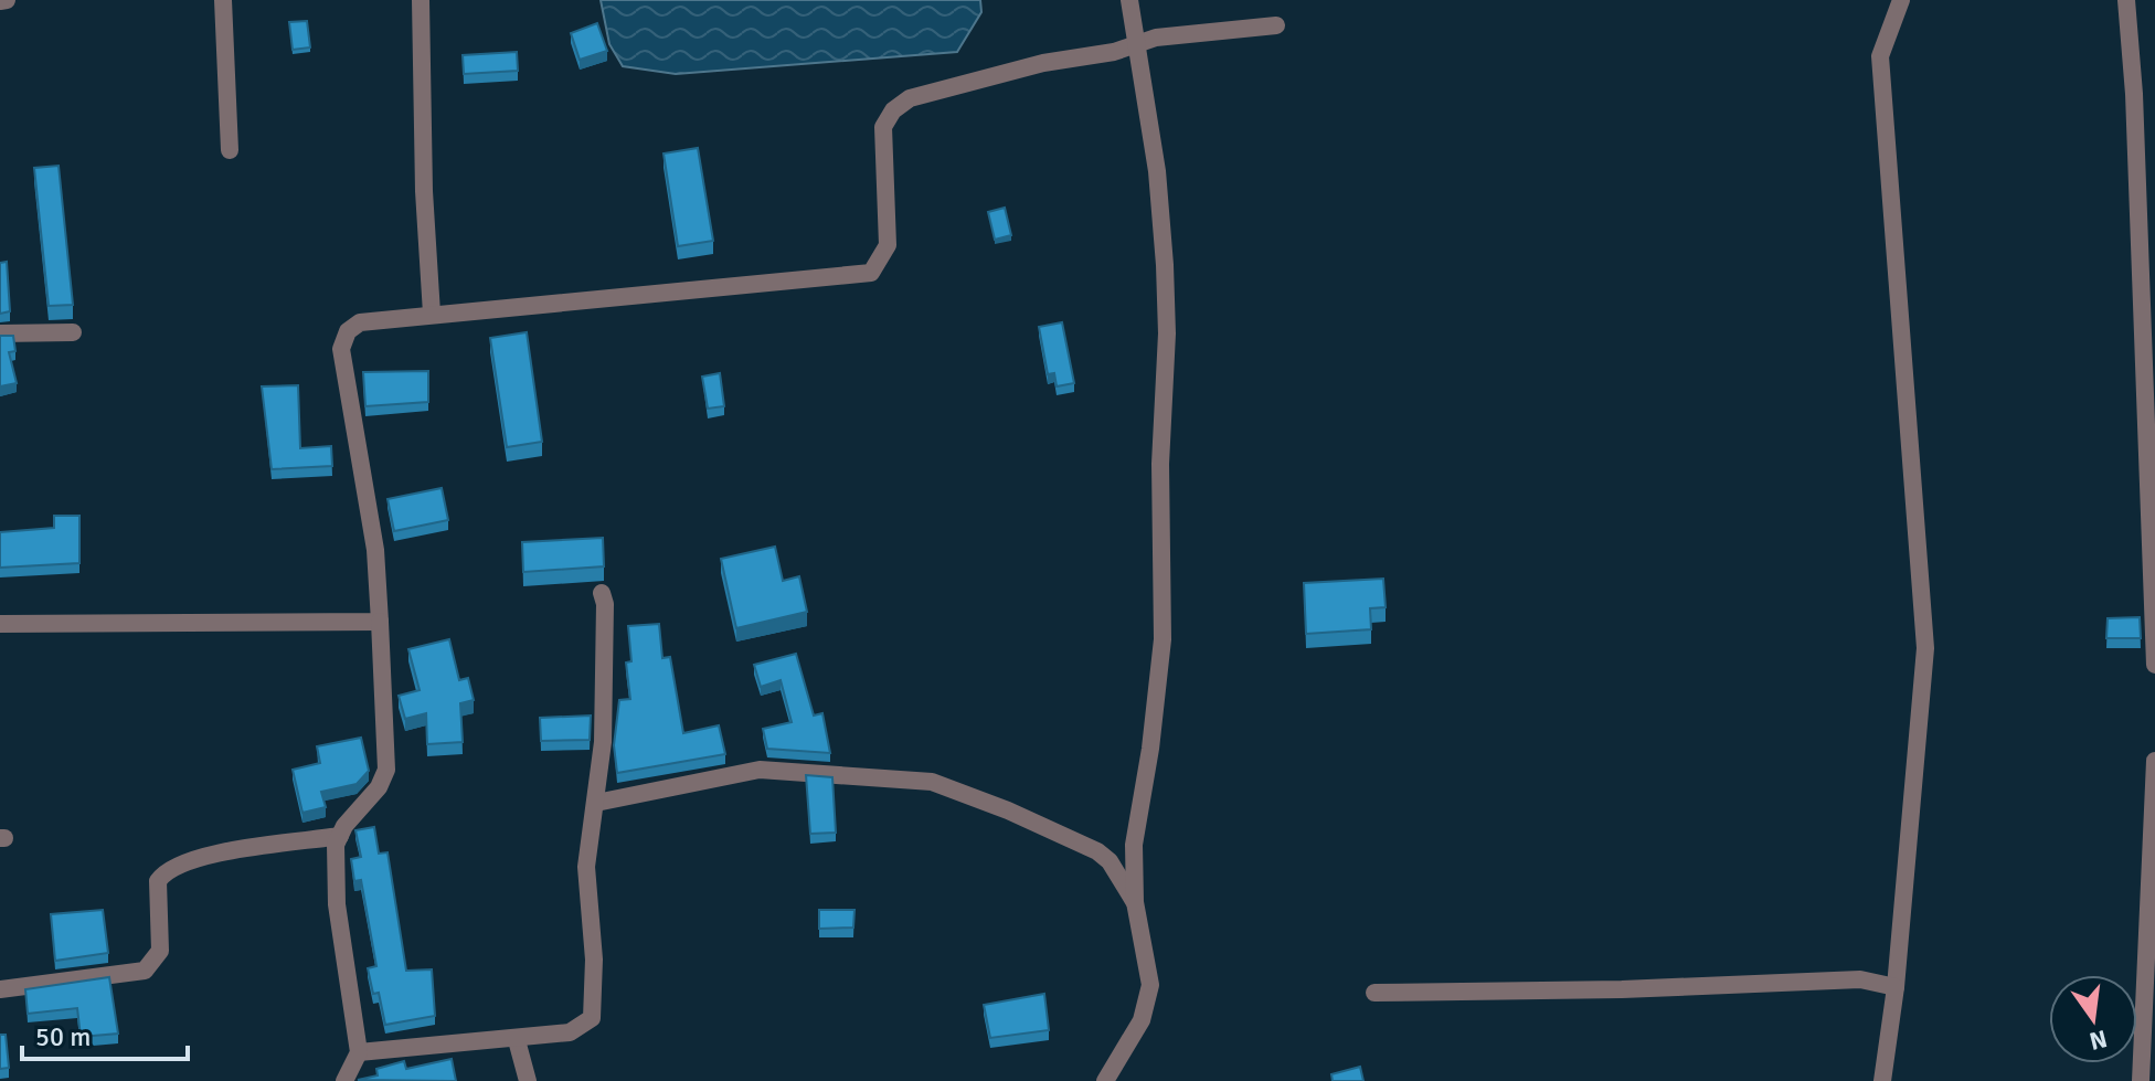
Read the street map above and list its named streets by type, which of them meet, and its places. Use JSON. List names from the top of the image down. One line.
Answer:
{"scale_bar":"50 m","north":"bottom"}
